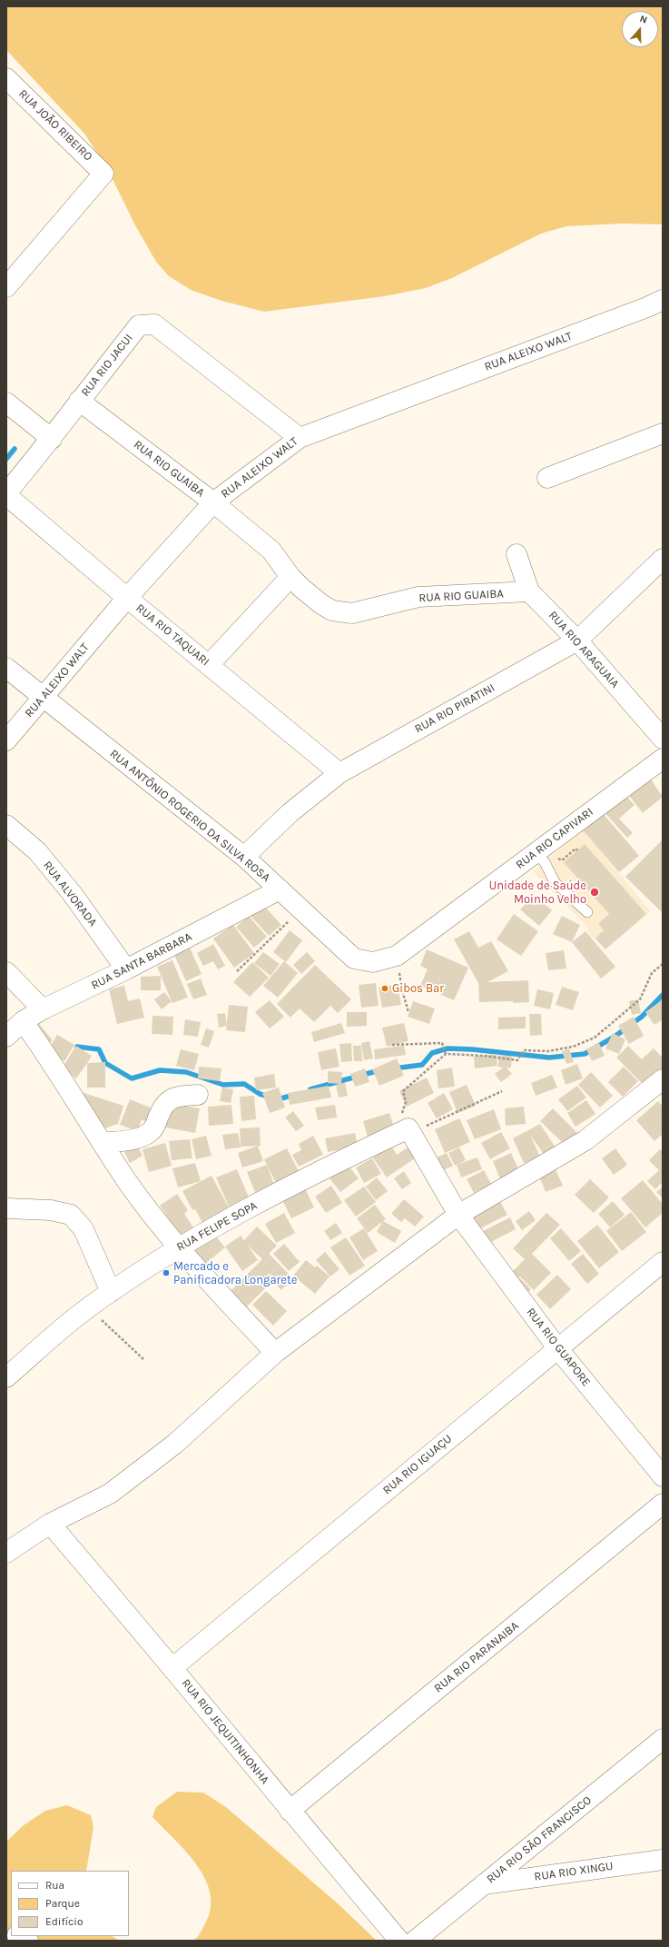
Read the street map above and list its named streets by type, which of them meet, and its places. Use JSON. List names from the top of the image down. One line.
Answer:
{"streets":{"street":["RUA JOÃO RIBEIRO","RUA ALEIXO WALT","RUA RIO JACUI","RUA RIO GUAIBA","RUA RIO TAQUARI","RUA RIO ARAGUAIA","RUA RIO PIRATINI","RUA ANTÔNIO ROGERIO DA SILVA ROSA","RUA RIO CAPIVARI","RUA ALVORADA","RUA SANTA BARBARA","RUA FELIPE SOPA","RUA RIO GUAPORE","RUA RIO IGUAÇU","RUA RIO PARANAIBA","RUA RIO JEQUITINHONHA","RUA RIO SÃO FRANCISCO","RUA RIO XINGU"]},"crossings":[["RUA ALEIXO WALT","RUA RIO JACUI"],["RUA ALEIXO WALT","RUA RIO GUAIBA"],["RUA ALEIXO WALT","RUA RIO TAQUARI"],["RUA ALEIXO WALT","RUA ANTÔNIO ROGERIO DA SILVA ROSA"],["RUA RIO JACUI","RUA RIO GUAIBA"],["RUA RIO JACUI","RUA RIO TAQUARI"],["RUA RIO GUAIBA","RUA RIO ARAGUAIA"],["RUA RIO TAQUARI","RUA RIO PIRATINI"],["RUA RIO ARAGUAIA","RUA RIO PIRATINI"],["RUA RIO PIRATINI","RUA ANTÔNIO ROGERIO DA SILVA ROSA"],["RUA ANTÔNIO ROGERIO DA SILVA ROSA","RUA RIO CAPIVARI"],["RUA ANTÔNIO ROGERIO DA SILVA ROSA","RUA SANTA BARBARA"],["RUA ALVORADA","RUA SANTA BARBARA"],["RUA FELIPE SOPA","RUA RIO GUAPORE"],["RUA RIO GUAPORE","RUA RIO IGUAÇU"],["RUA RIO IGUAÇU","RUA RIO JEQUITINHONHA"],["RUA RIO PARANAIBA","RUA RIO JEQUITINHONHA"],["RUA RIO SÃO FRANCISCO","RUA RIO XINGU"]],"places":["Unidade de Saúde Moinho Velho","Gibos Bar","Mercado e Panificadora Longarete"],"legend":["Rua","Parque","Edifício"],"north":"top"}
